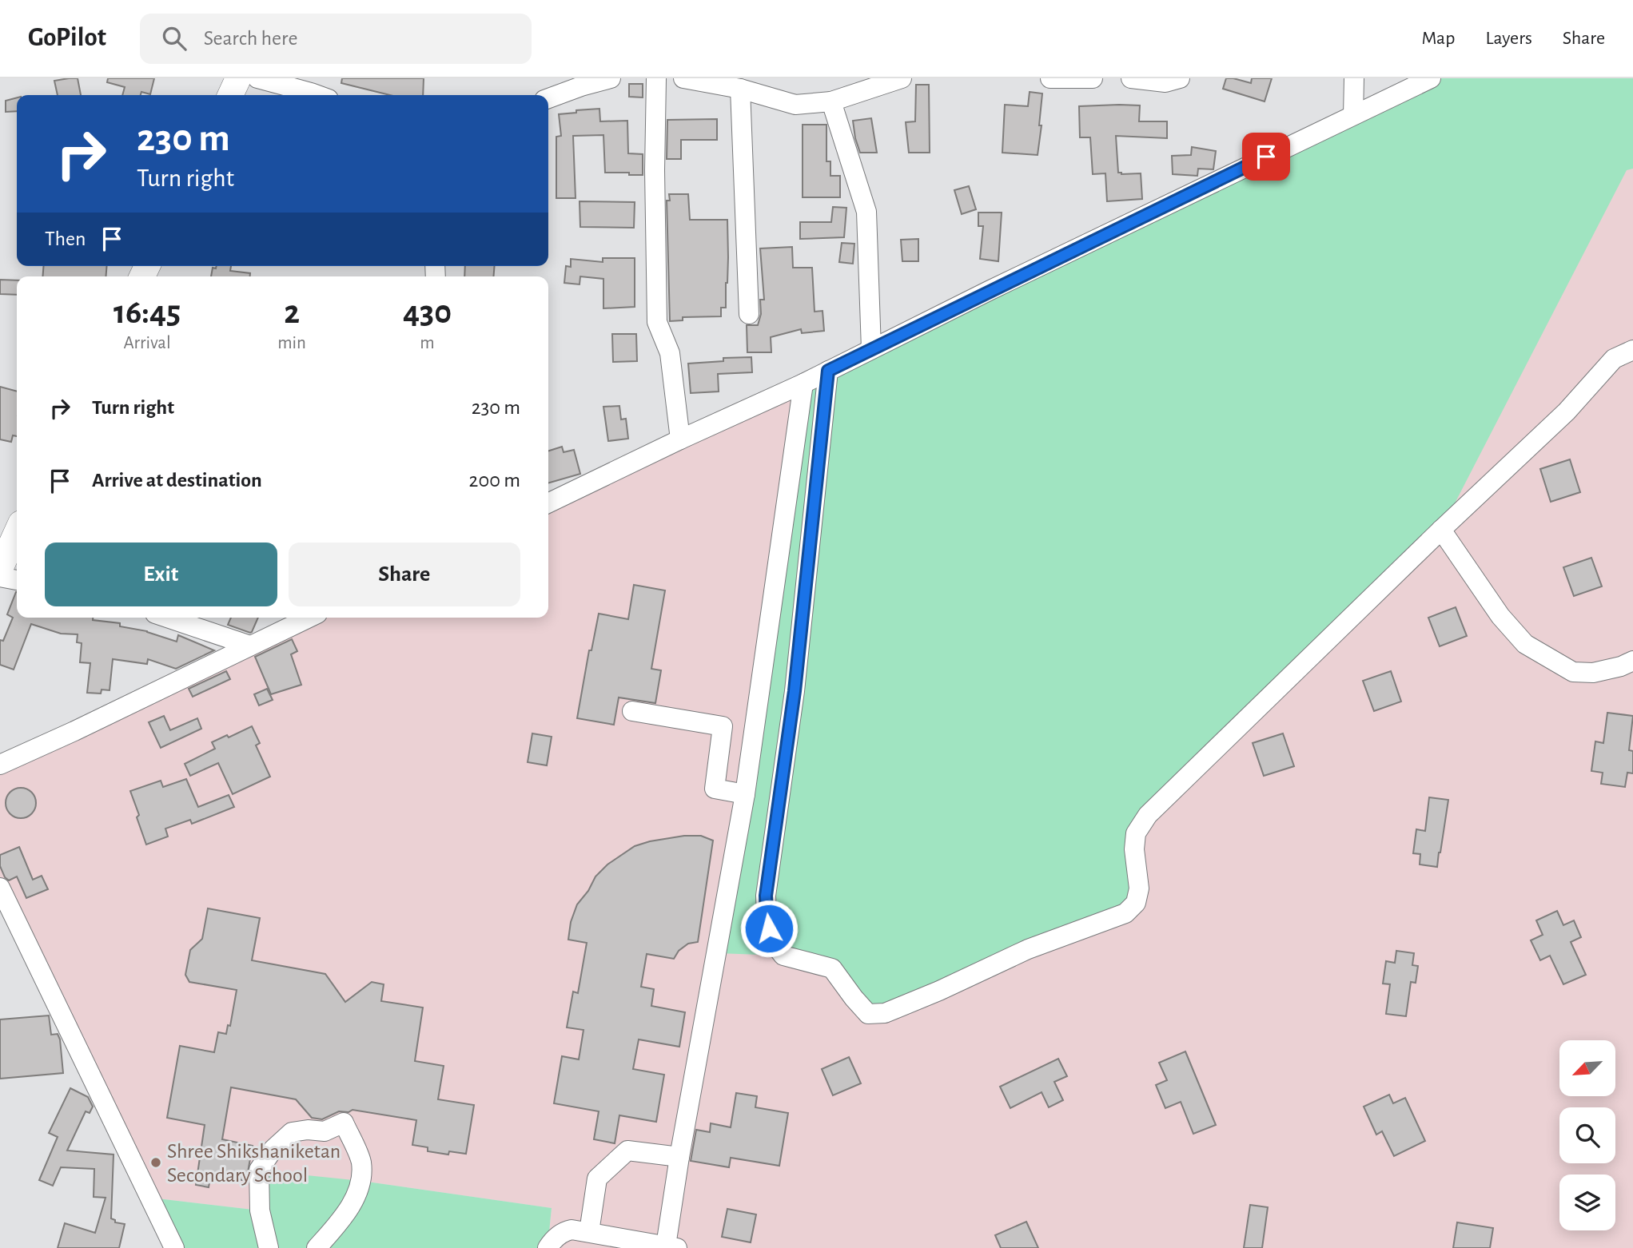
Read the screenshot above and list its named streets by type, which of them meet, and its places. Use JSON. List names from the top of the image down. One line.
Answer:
{"places":["Shree Shikshaniketan Secondary School"],"north":"bottom left","page":{"header":"GoPilot","search":"Search here","nav":["Map","Layers","Share"],"turn":["230 m","Turn right"],"then":"Then","eta":["16:45","Arrival","2","min","430","m"],"list":[{"name":"Turn right","value":"230 m"},{"name":"Arrive at destination","value":"200 m"}],"buttons":["Exit","Share"]}}
